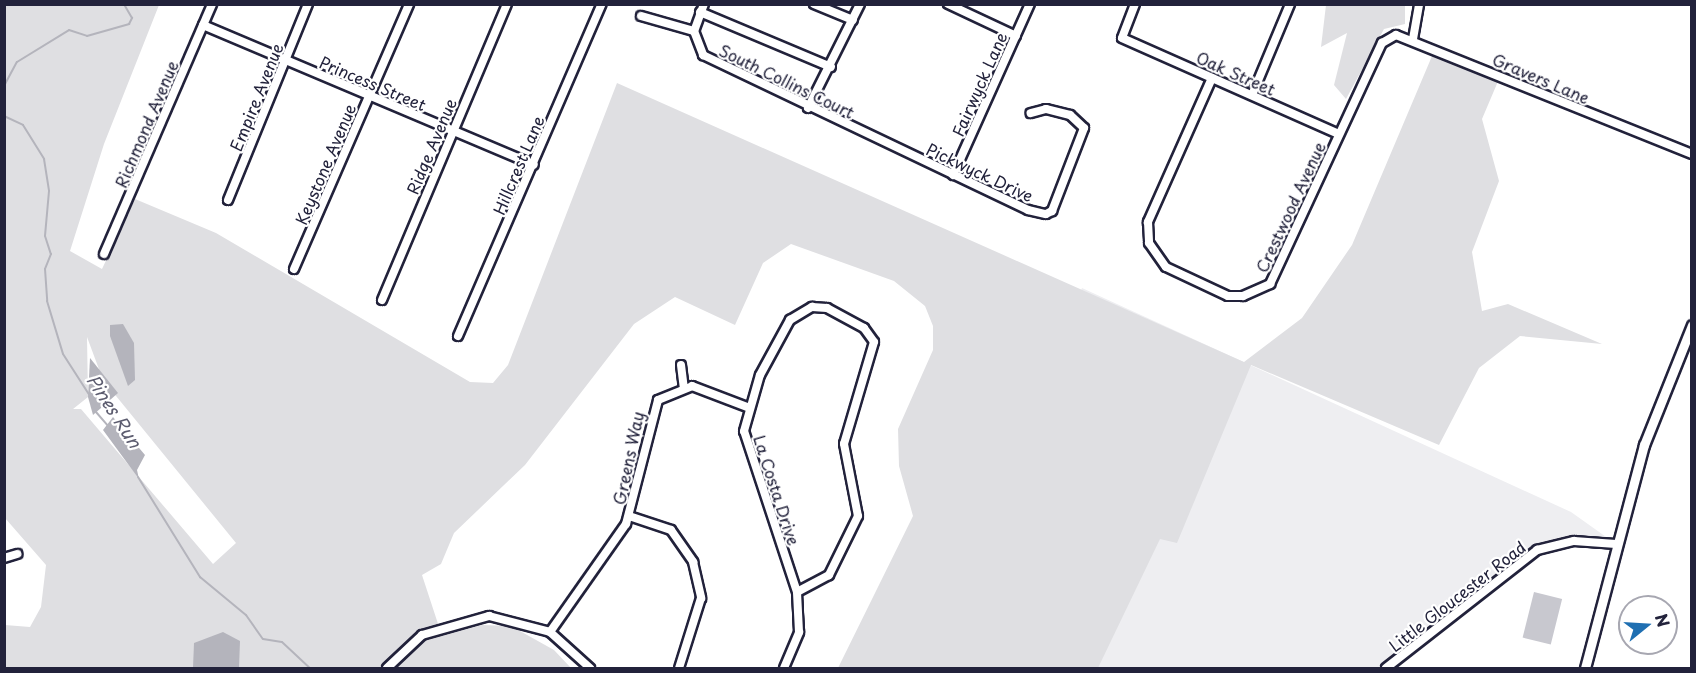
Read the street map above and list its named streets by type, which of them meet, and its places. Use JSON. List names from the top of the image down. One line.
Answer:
{"streets":{"street":["Oak Street","Gravers Lane","South Collins Court","Princess Street","Fairwyck Lane","Empire Avenue","Richmond Avenue","Ridge Avenue","Keystone Avenue","Hillcrest Lane","Pickwyck Drive","Crestwood Avenue","Greens Way","La Costa Drive","Little Gloucester Road"]},"crossings":[["Oak Street","Crestwood Avenue"],["Gravers Lane","Crestwood Avenue"],["South Collins Court","Pickwyck Drive"],["Princess Street","Empire Avenue"],["Princess Street","Richmond Avenue"],["Princess Street","Ridge Avenue"],["Princess Street","Keystone Avenue"],["Princess Street","Hillcrest Lane"],["Fairwyck Lane","Pickwyck Drive"]],"water":["Pines Run"],"north":"right"}
